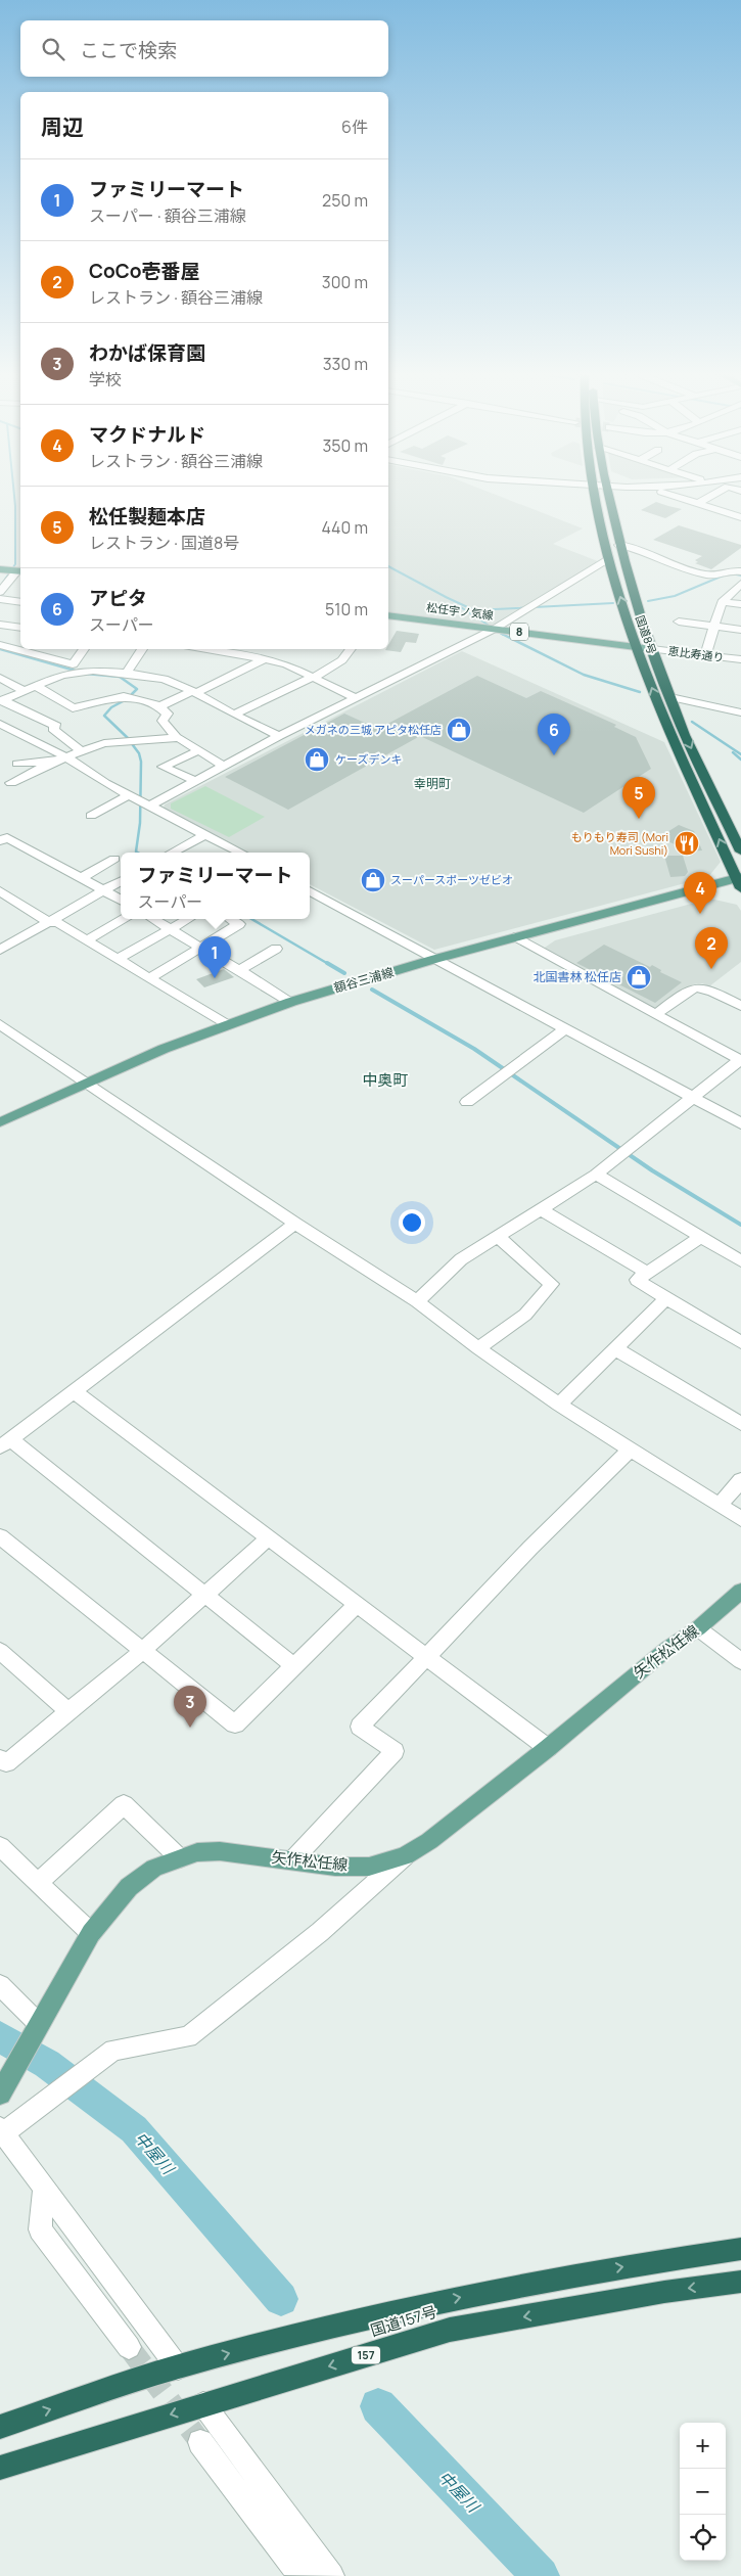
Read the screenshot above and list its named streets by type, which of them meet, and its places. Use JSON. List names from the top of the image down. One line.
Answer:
{"streets":{"highway":["国道8号","国道157号","157"],"main road":["松任宇ノ気線","8","額谷三浦線","矢作松任線"],"street":["恵比寿通り"]},"crossings":[["松任宇ノ気線","国道8号"],["松任宇ノ気線","恵比寿通り"],["国道8号","恵比寿通り"],["国道8号","額谷三浦線"]],"districts":["幸明町","中奥町"],"water":["中屋川"],"places":{"shop":["メガネの三城 アピタ松任店","ケーズデンキ","スーパースポーツゼビオ","北国書林 松任店"],"restaurant":["もりもり寿司 (Mori Mori Sushi)"]},"page":{"search":"ここで検索","heading":["周辺","6件"],"list":[{"mark":"1","name":"ファミリーマート","note":"スーパー · 額谷三浦線","value":"250 m"},{"mark":"2","name":"CoCo壱番屋","note":"レストラン · 額谷三浦線","value":"300 m"},{"mark":"3","name":"わかば保育園","note":"学校","value":"330 m"},{"mark":"4","name":"マクドナルド","note":"レストラン · 額谷三浦線","value":"350 m"},{"mark":"5","name":"松任製麺本店","note":"レストラン · 国道8号","value":"440 m"},{"mark":"6","name":"アピタ","note":"スーパー","value":"510 m"}],"pins":["6","5","4","2","1","3"],"popup":["ファミリーマート","スーパー"],"map_buttons":["+","−"]}}
